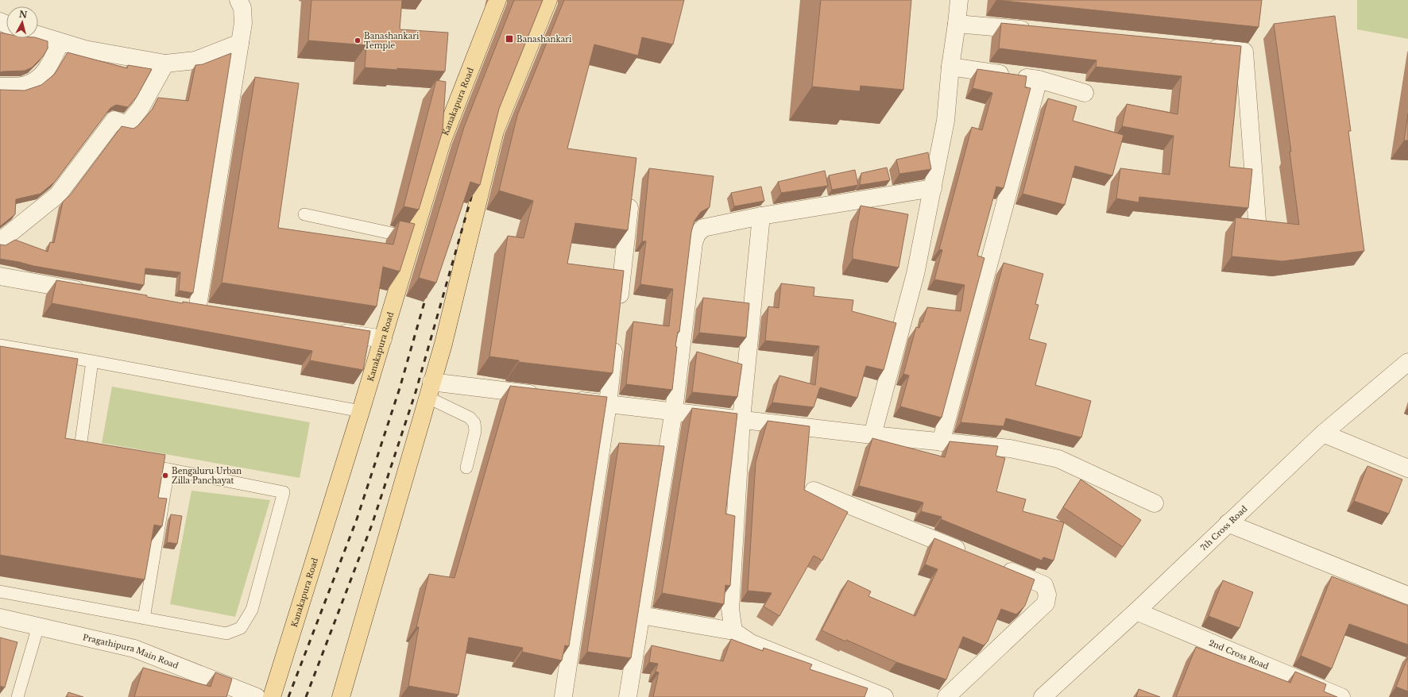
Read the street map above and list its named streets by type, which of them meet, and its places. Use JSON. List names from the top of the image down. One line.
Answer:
{"streets":{"main road":["Kanakapura Road"],"street":["7th Cross Road","Pragathipura Main Road","2nd Cross Road"]},"crossings":[["7th Cross Road","2nd Cross Road"]],"places":{"transit":["Banashankari"],"other":["Banashankari Temple","Bengaluru Urban Zilla Panchayat"]},"north":"top"}
